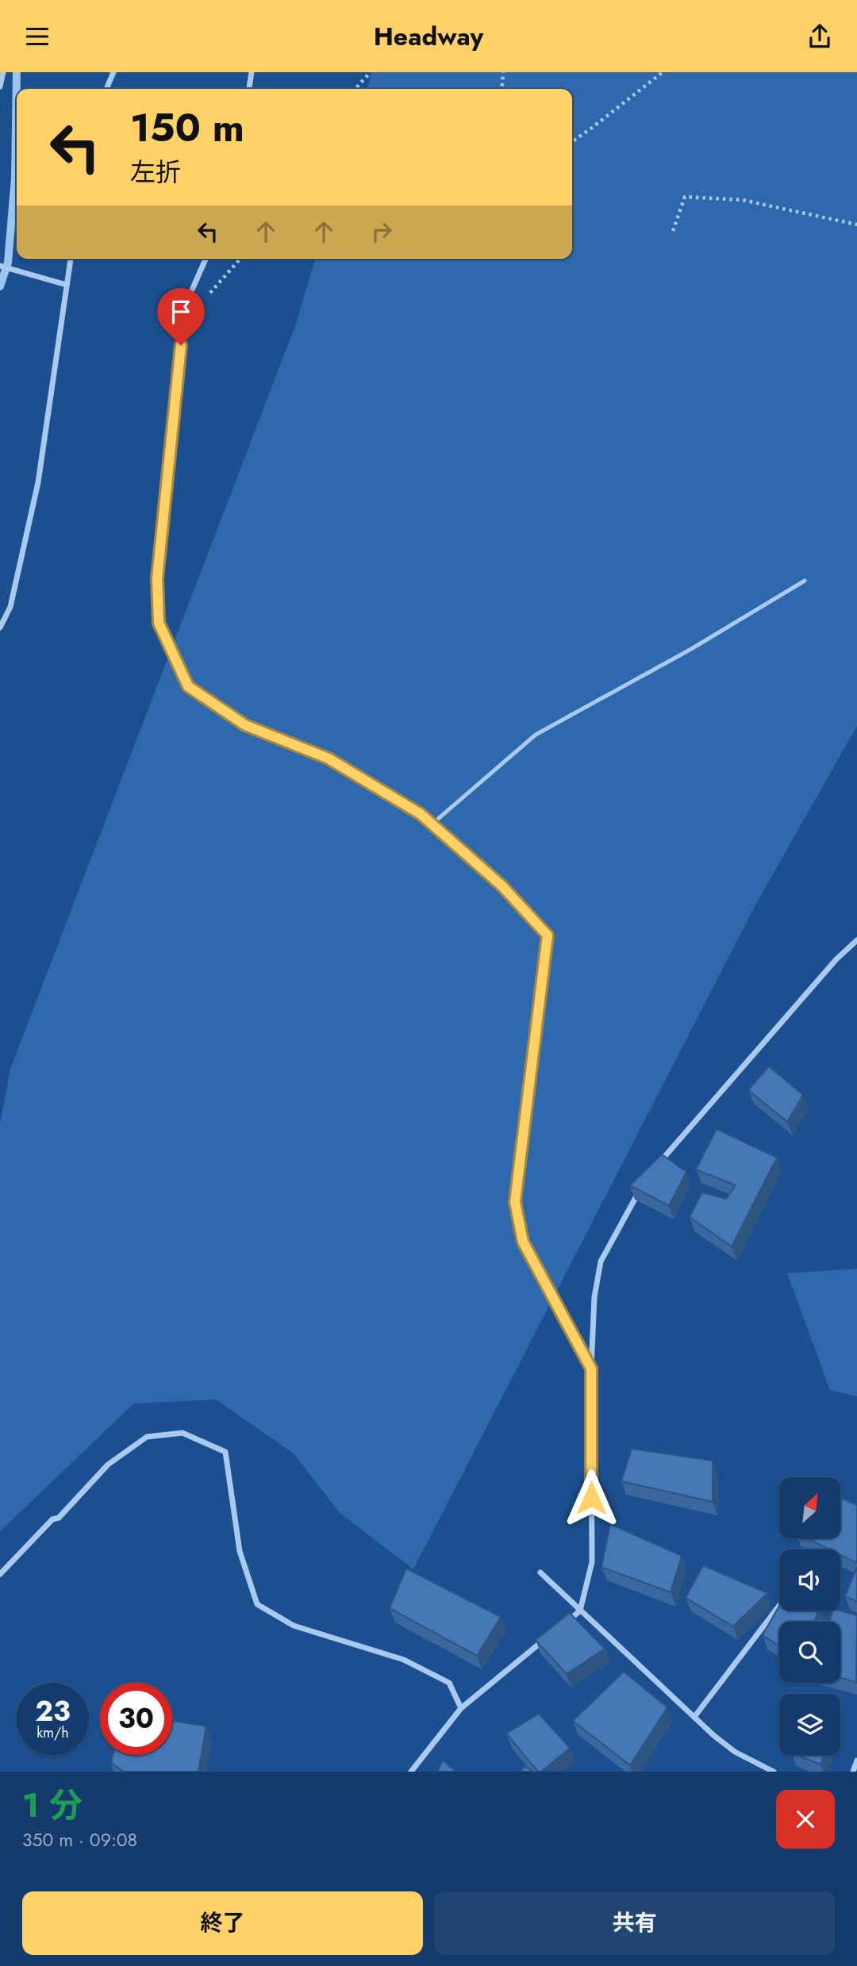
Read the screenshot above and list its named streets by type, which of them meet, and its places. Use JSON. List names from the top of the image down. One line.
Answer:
{"north":"top right","page":{"header":"Headway","turn":["150 m","左折"],"speed":"23 km/h","limit":"30","heading":["1 分","350 m · 09:08"],"buttons":["終了","共有"]}}
